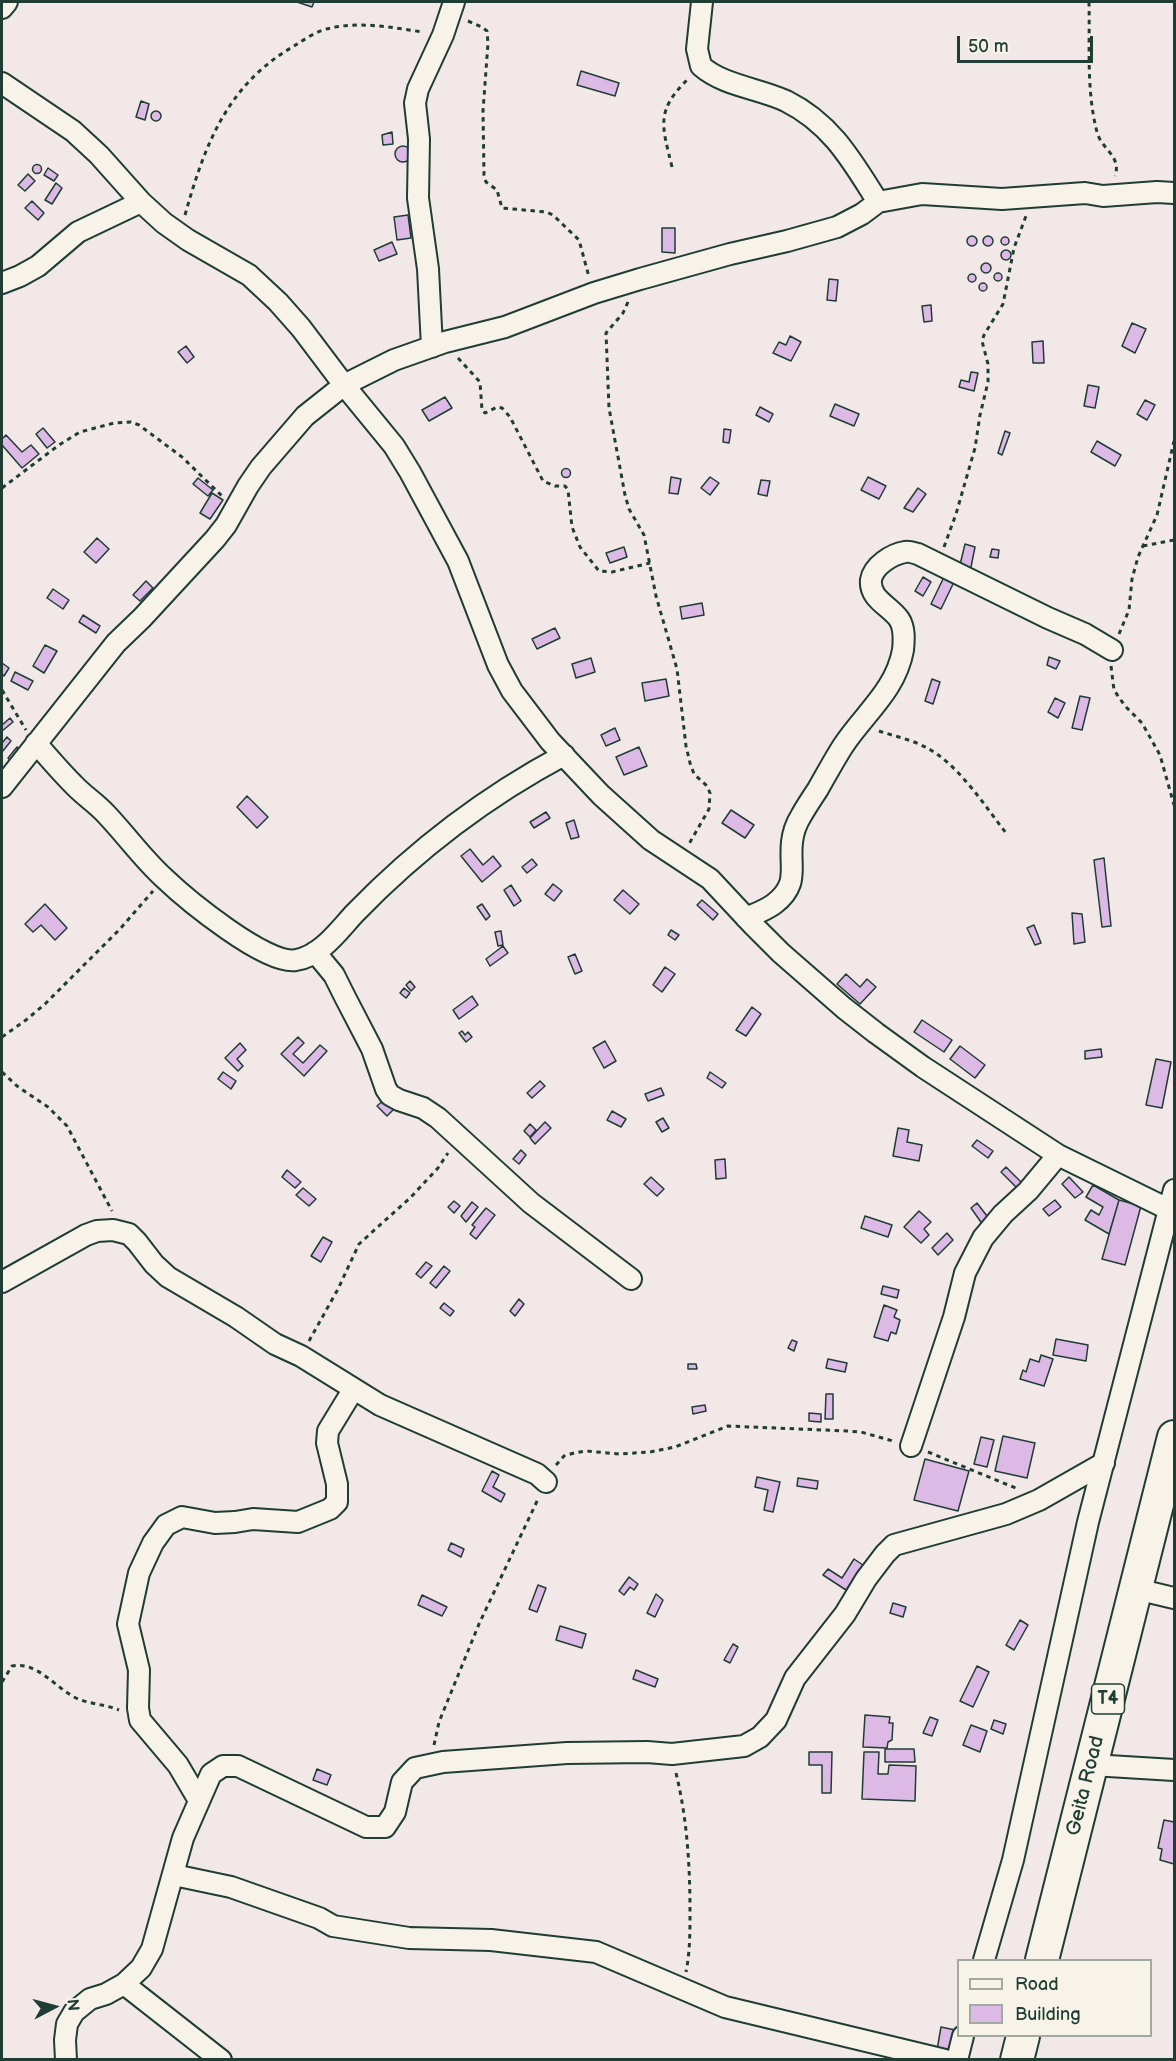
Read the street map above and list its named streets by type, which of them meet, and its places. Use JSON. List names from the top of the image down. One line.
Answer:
{"streets":{"highway":["T4","Geita Road"]},"legend":["Road","Building"],"scale_bar":"50 m","north":"right"}
